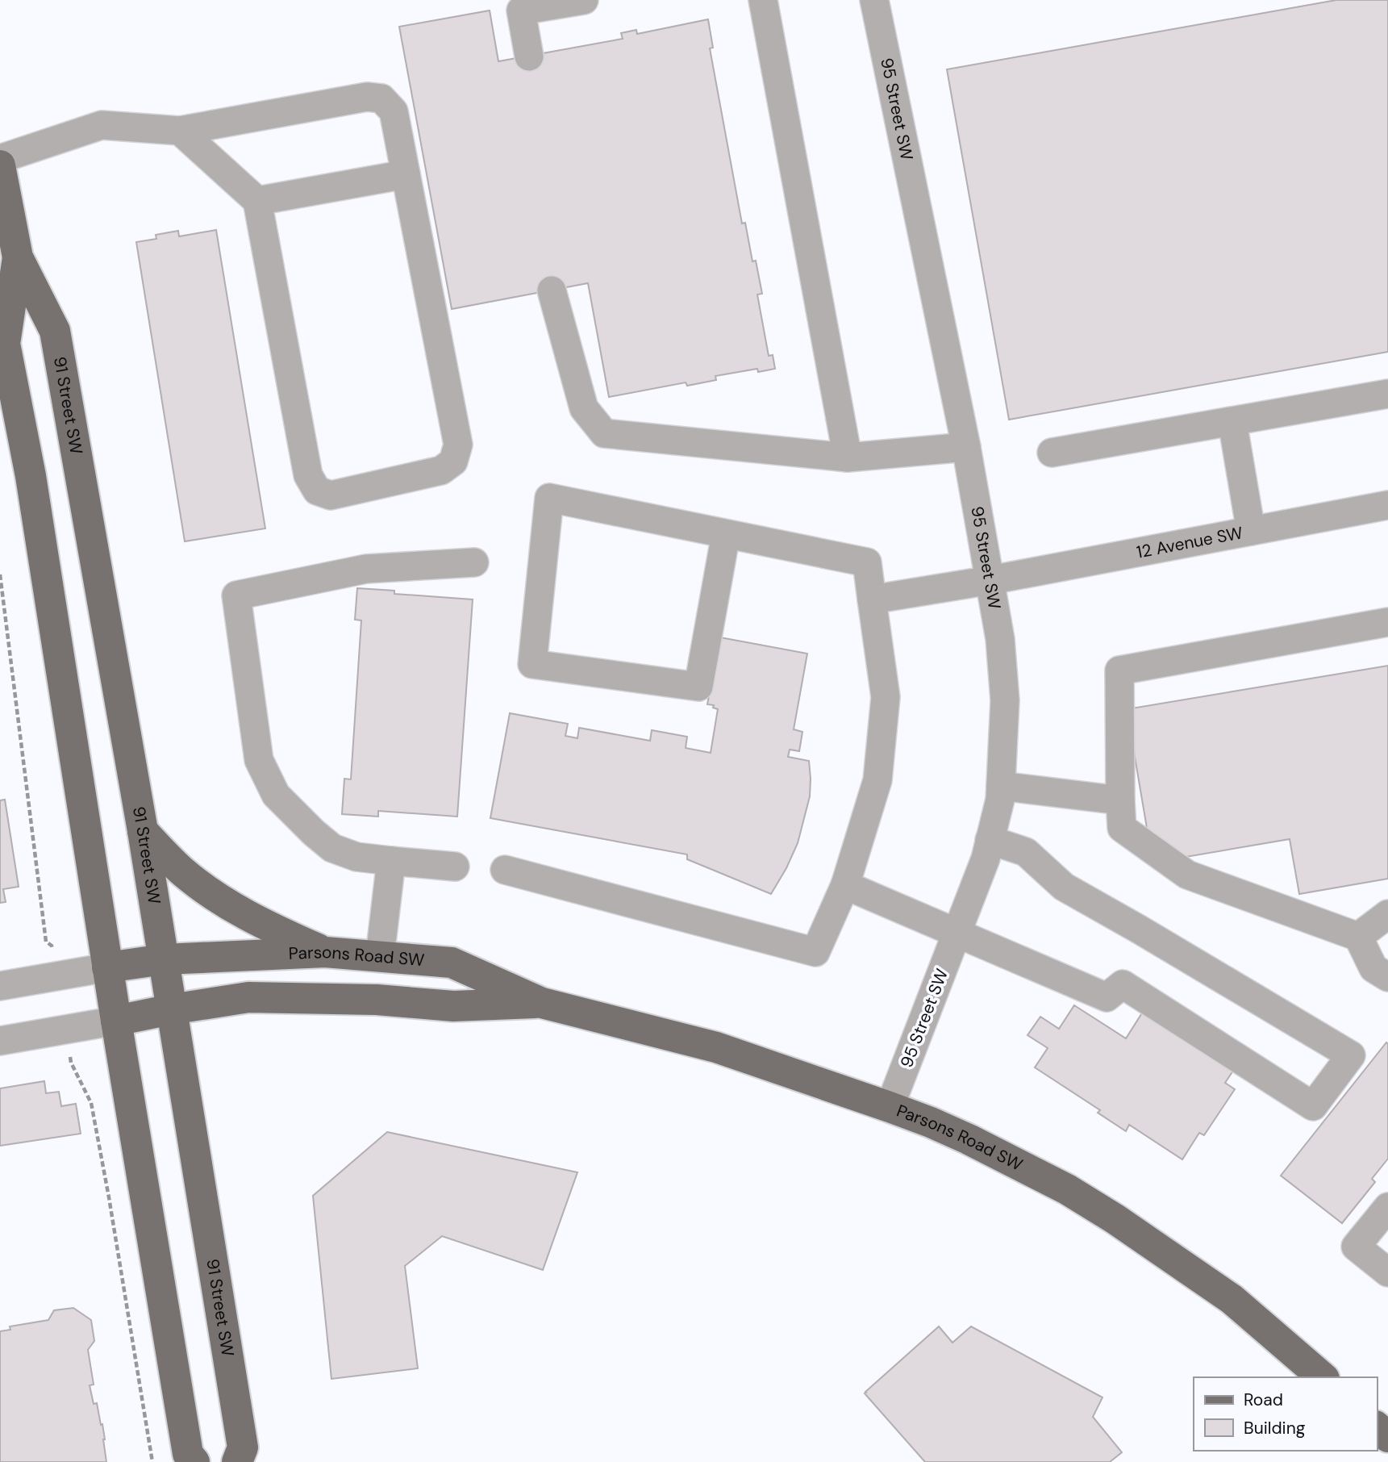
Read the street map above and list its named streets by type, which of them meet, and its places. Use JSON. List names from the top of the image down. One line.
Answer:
{"streets":{"main road":["91 Street SW","Parsons Road SW"],"street":["95 Street SW","12 Avenue SW"]},"crossings":[["95 Street SW","12 Avenue SW"],["95 Street SW","Parsons Road SW"],["91 Street SW","Parsons Road SW"]],"legend":["Road","Building"]}
